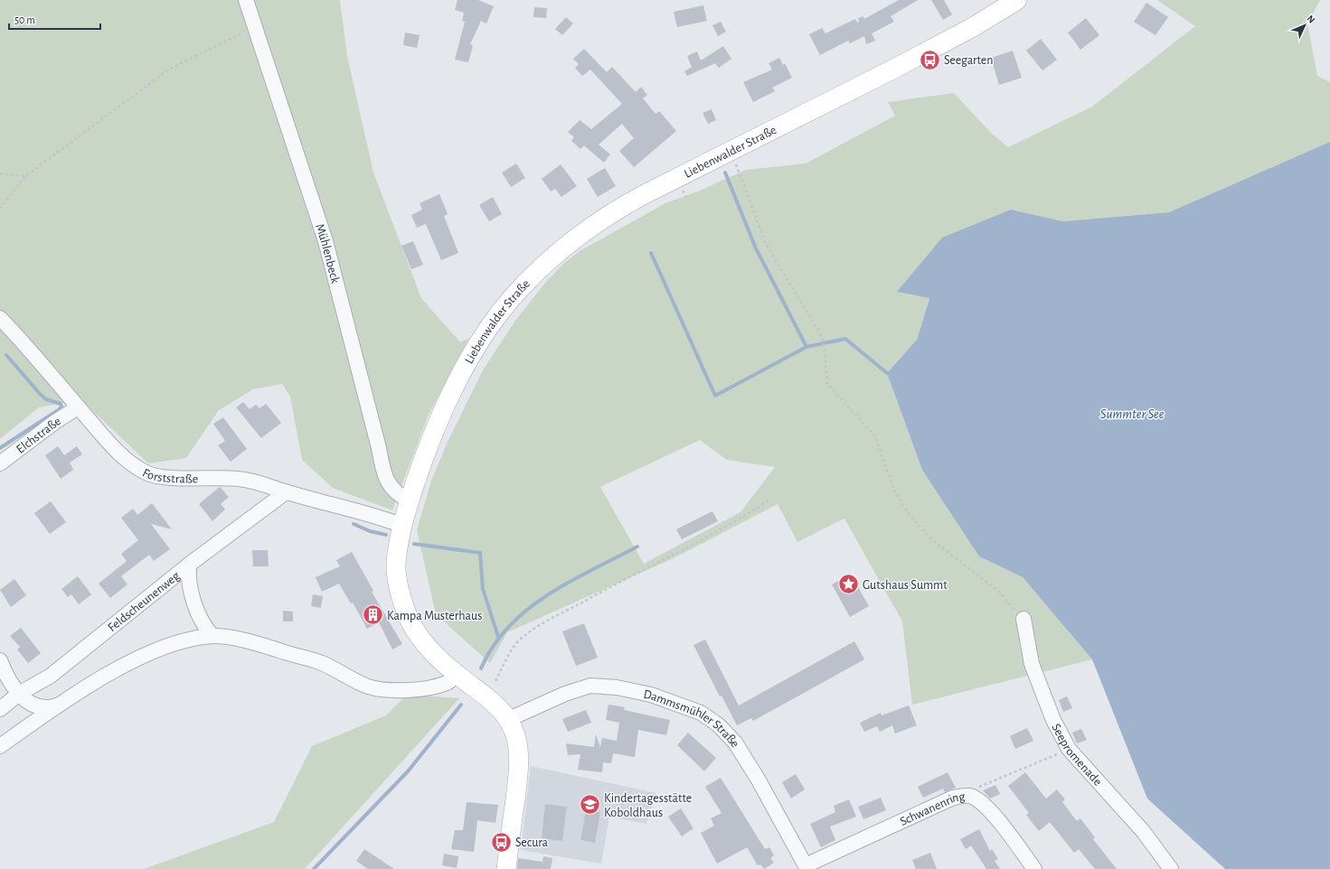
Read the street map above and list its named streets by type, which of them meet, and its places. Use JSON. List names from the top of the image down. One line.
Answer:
{"streets":{"main road":["Liebenwalder Straße"],"street":["Mühlenbeck","Elchstraße","Forststraße","Feldscheunenweg","Dammsmühler Straße","Seepromenade","Schwanenring"]},"crossings":[["Liebenwalder Straße","Mühlenbeck"],["Liebenwalder Straße","Forststraße"],["Liebenwalder Straße","Dammsmühler Straße"],["Elchstraße","Forststraße"],["Forststraße","Feldscheunenweg"],["Dammsmühler Straße","Schwanenring"]],"water":["Summter See"],"places":{"bus stop":["Seegarten","Secura"],"place":["Gutshaus Summt"],"building":["Kampa Musterhaus"],"school or university":["Kindertagesstätte Koboldhaus"]},"scale_bar":"50 m","north":"top right"}
